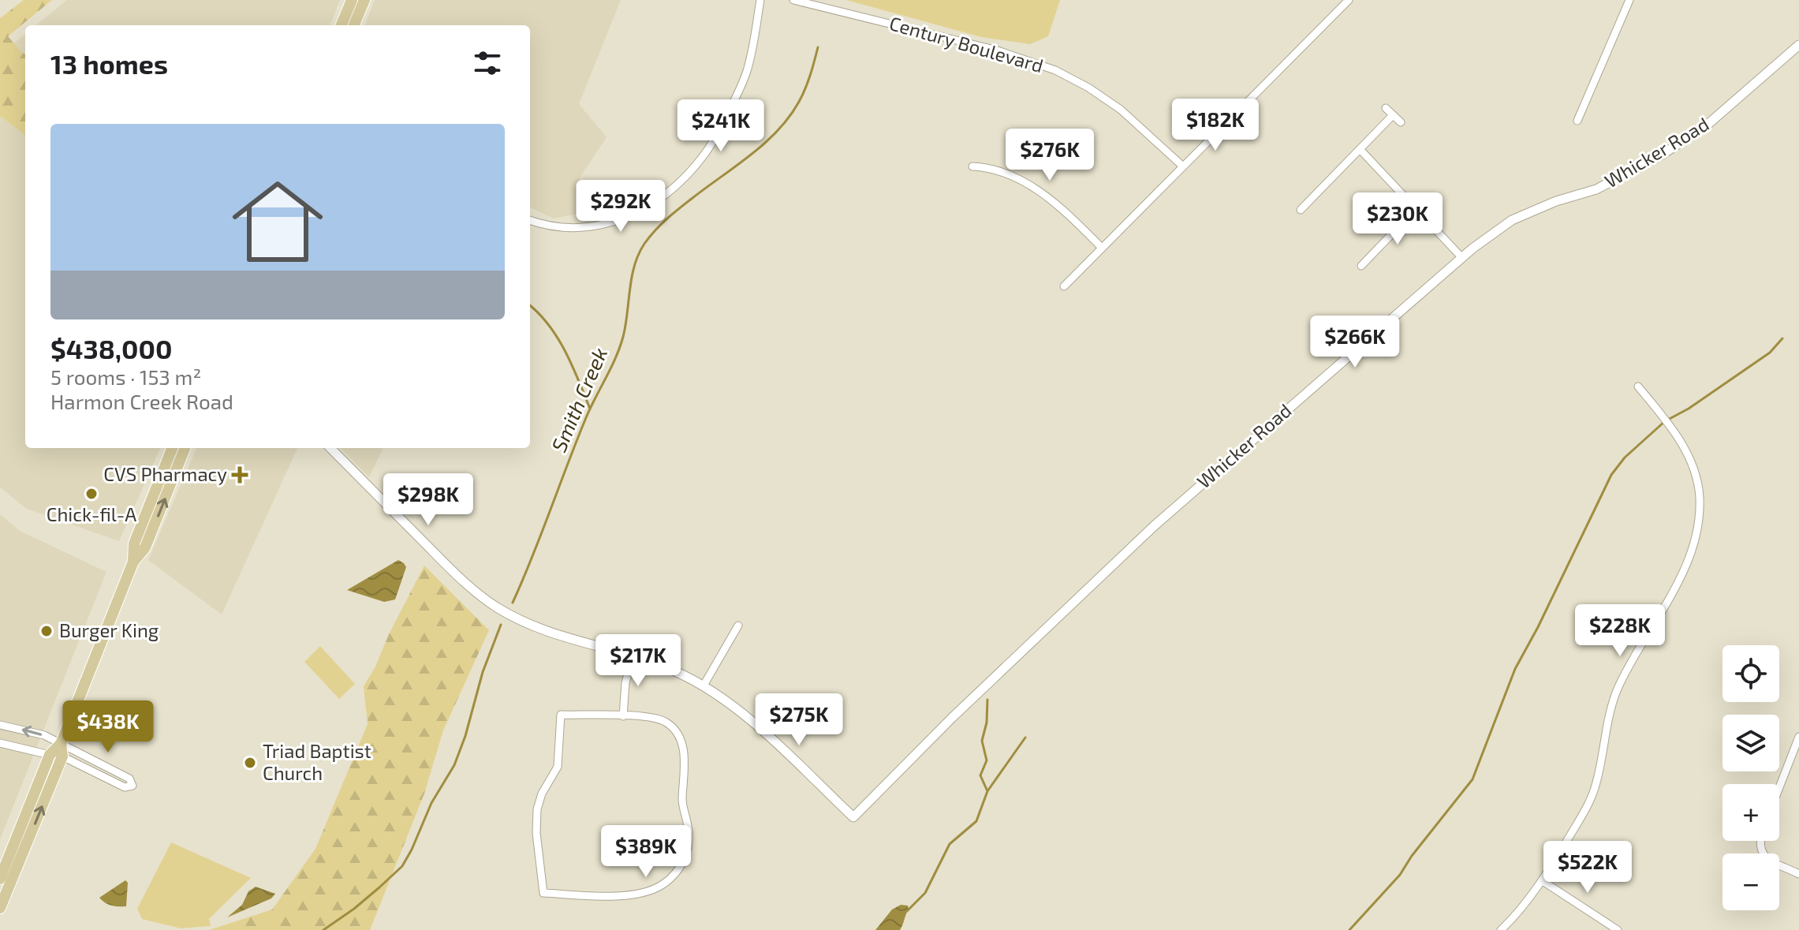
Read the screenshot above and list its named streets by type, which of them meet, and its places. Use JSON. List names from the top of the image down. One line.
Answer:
{"streets":{"street":["Century Boulevard","Whicker Road"]},"water":["Smith Creek"],"places":{"health":["CVS Pharmacy"],"other":["Chick-fil-A","Burger King","Triad Baptist Church"]},"page":{"heading":"13 homes","price":["$182K","$241K","$276K","$292K","$230K","$266K","$298K","$228K","$217K","$275K","$438K","$389K","$522K"],"list":[{"name":"$438,000","note":"5 rooms · 153 m² · Harmon Creek Road"}],"map_buttons":["+","−"]}}
